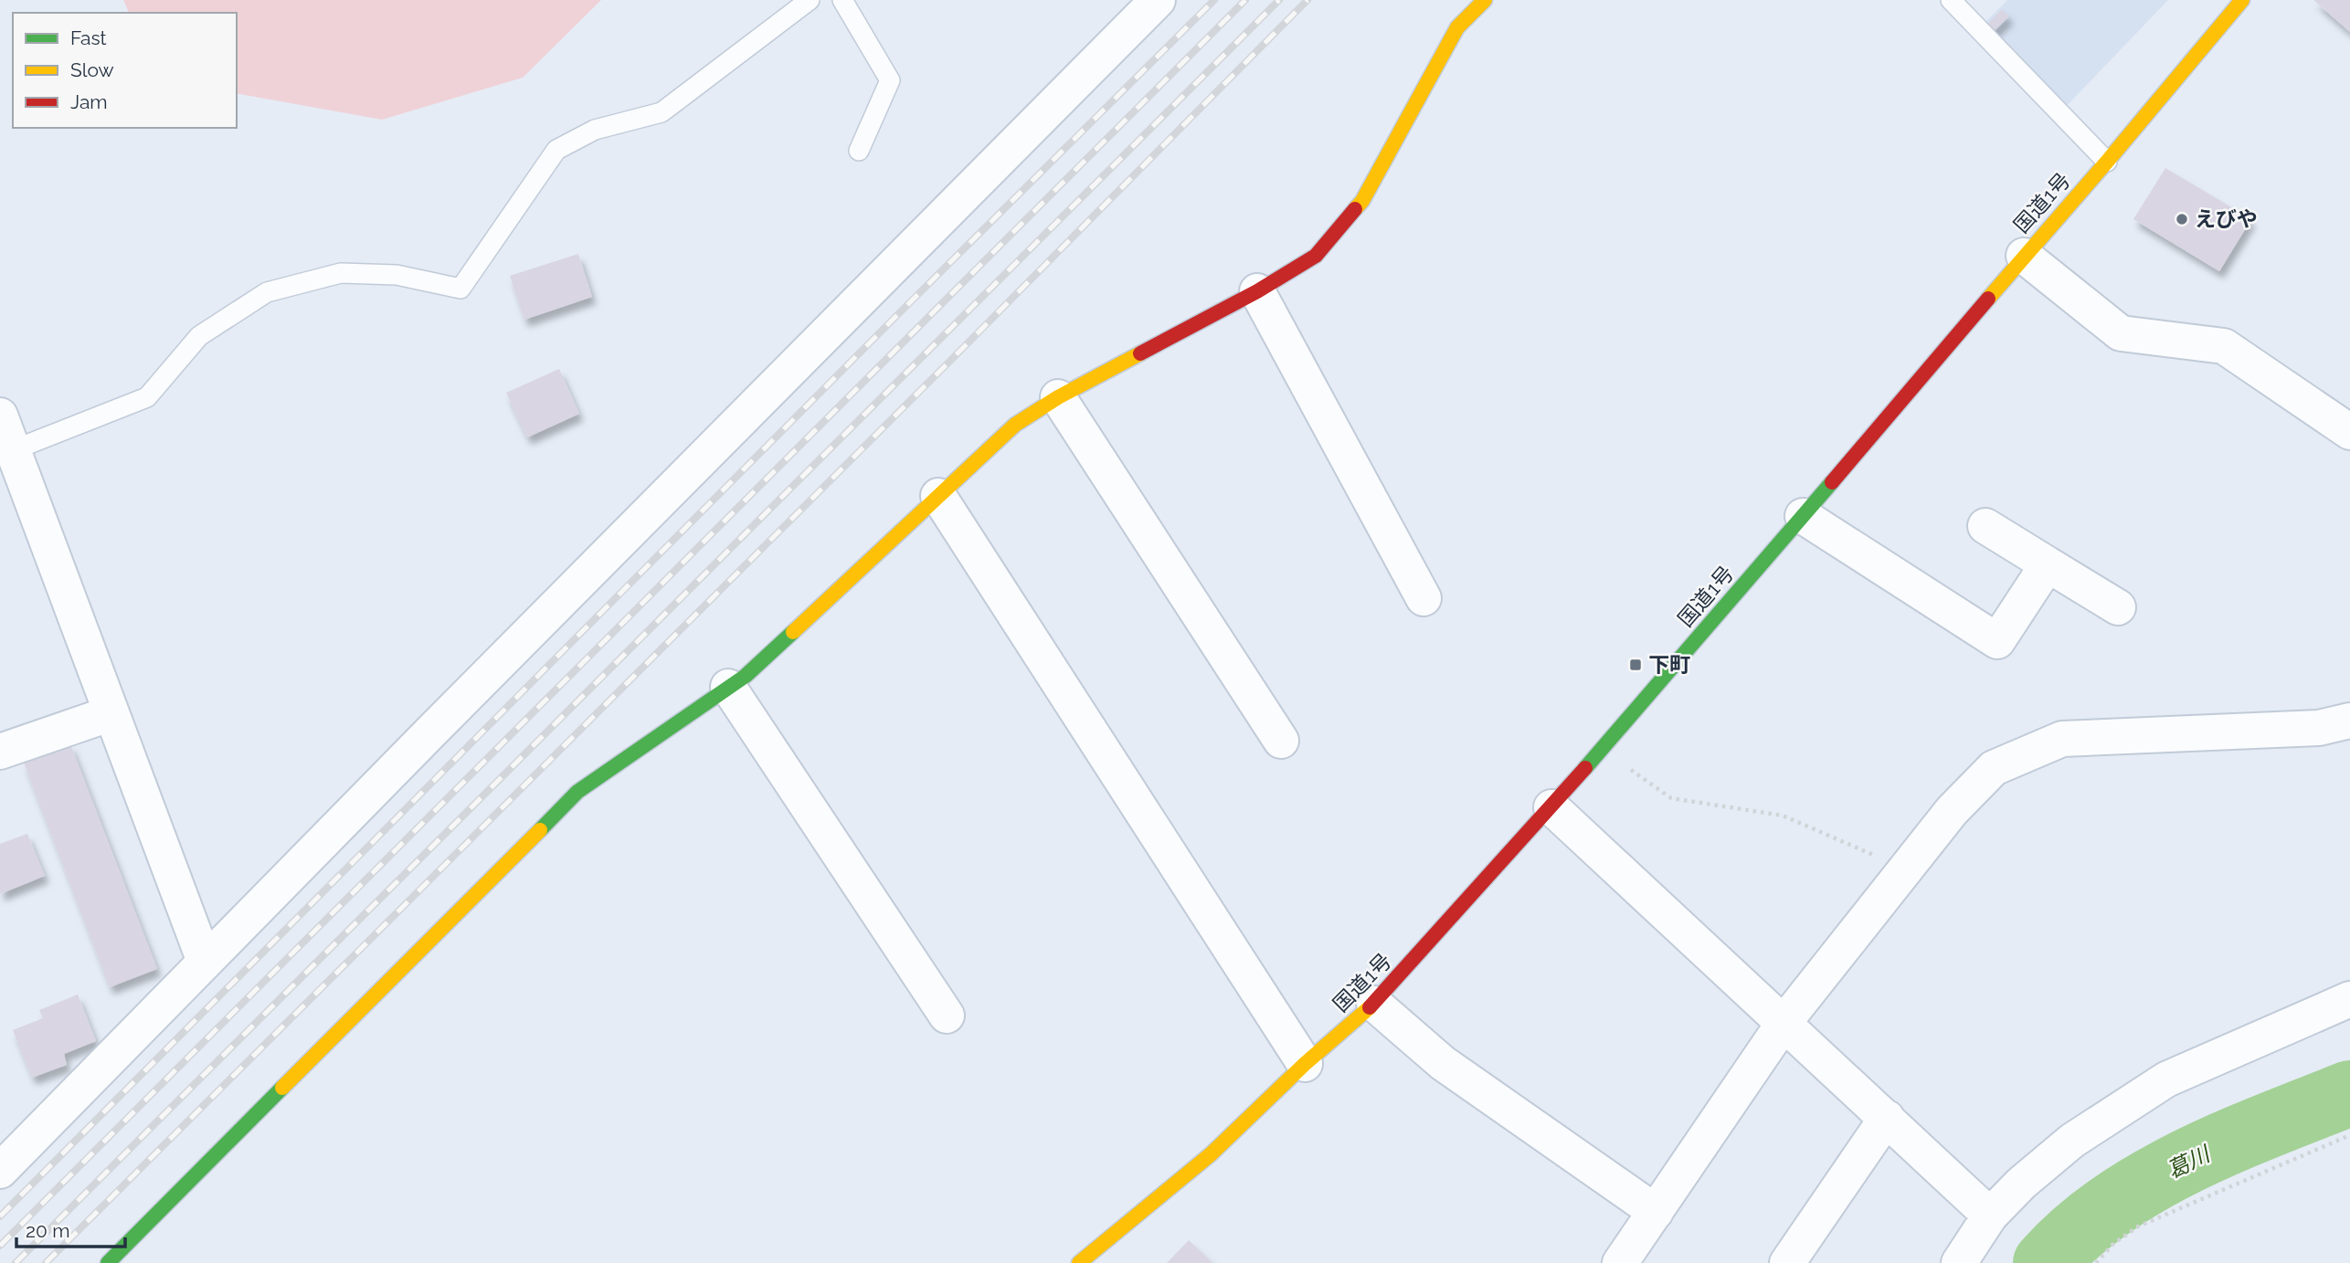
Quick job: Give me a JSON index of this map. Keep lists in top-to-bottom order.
{
  "streets": {
    "main road": ["国道1号"]
  },
  "water": ["葛川"],
  "places": {
    "other": ["えびや"],
    "transit": ["下町"]
  },
  "legend": ["Fast", "Slow", "Jam"],
  "scale_bar": "20 m"
}
